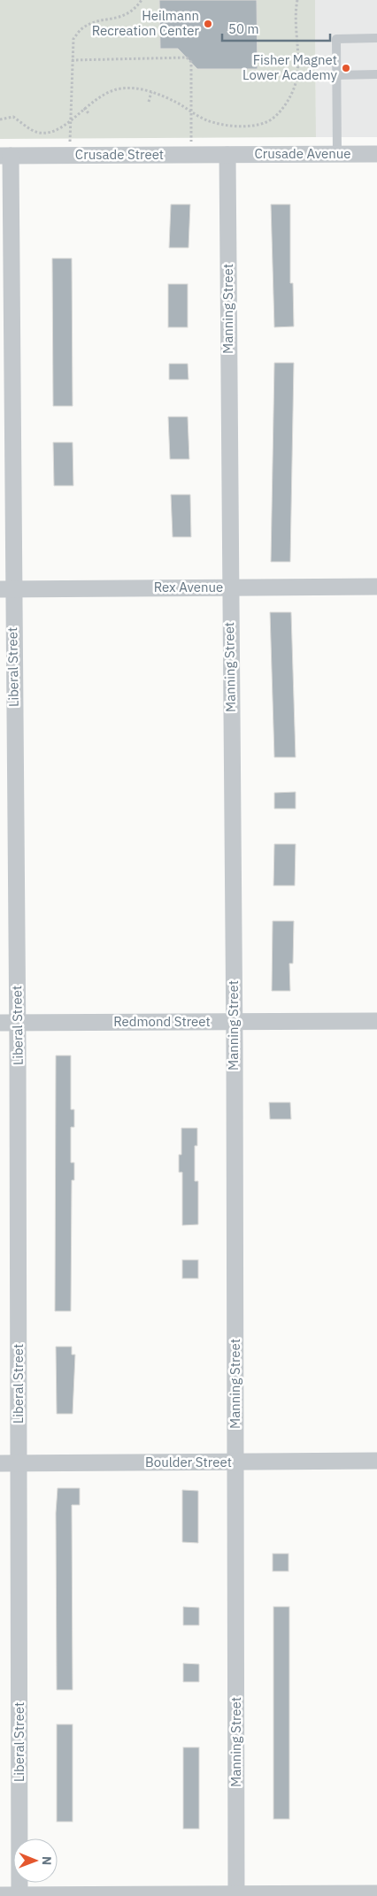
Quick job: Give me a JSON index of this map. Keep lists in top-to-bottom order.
{
  "streets": {
    "street": [
      "Crusade Avenue",
      "Crusade Street",
      "Manning Street",
      "Rex Avenue",
      "Liberal Street",
      "Redmond Street",
      "Boulder Street"
    ]
  },
  "crossings": [
    ["Crusade Avenue", "Crusade Street"],
    ["Crusade Avenue", "Manning Street"],
    ["Crusade Street", "Manning Street"],
    ["Crusade Street", "Liberal Street"],
    ["Manning Street", "Rex Avenue"],
    ["Manning Street", "Redmond Street"],
    ["Manning Street", "Boulder Street"],
    ["Rex Avenue", "Liberal Street"],
    ["Liberal Street", "Redmond Street"],
    ["Liberal Street", "Boulder Street"]
  ],
  "places": ["Heilmann Recreation Center", "Fisher Magnet Lower Academy"],
  "scale_bar": "50 m",
  "north": "right"
}
